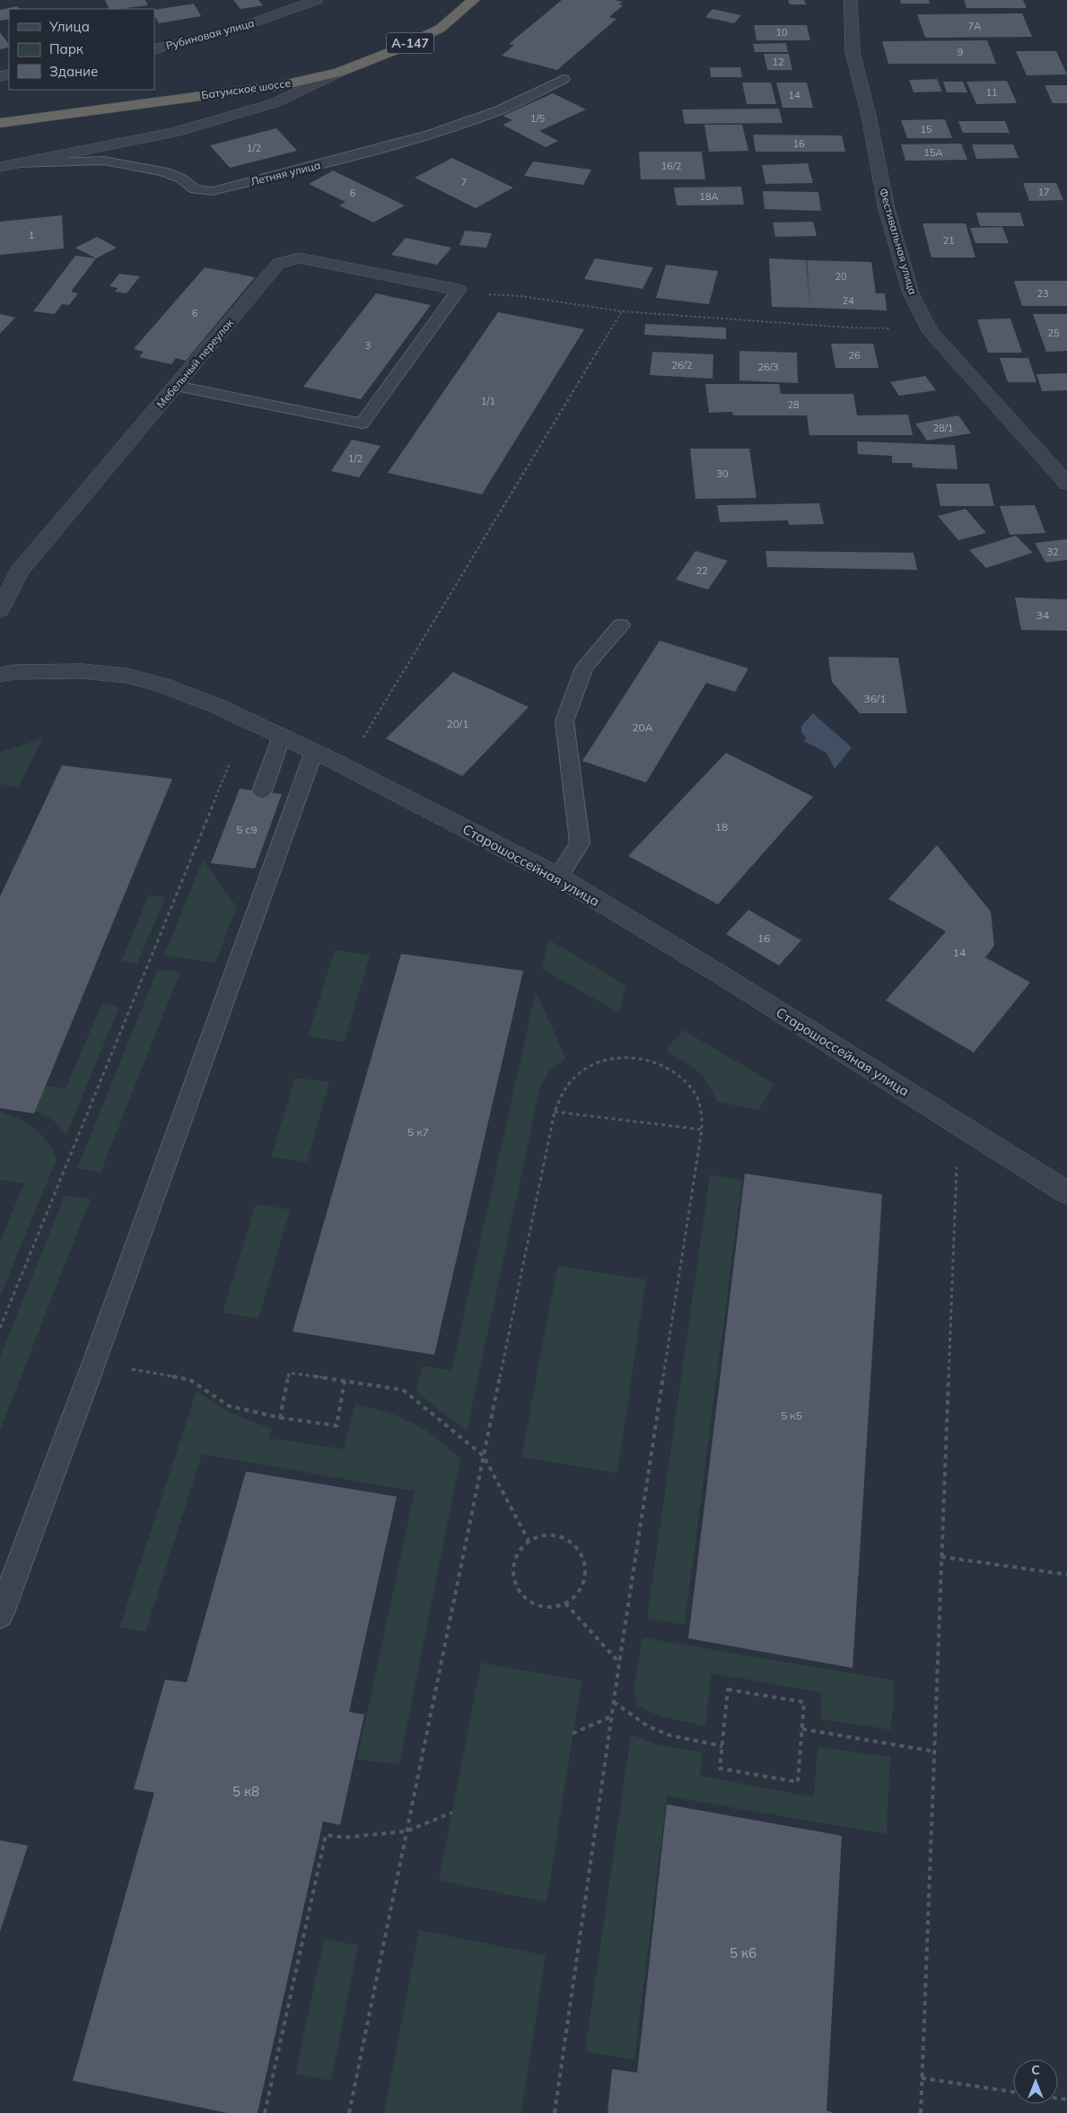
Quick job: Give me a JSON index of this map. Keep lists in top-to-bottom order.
{
  "streets": {
    "highway": ["А-147", "Батумское шоссе"],
    "street": [
      "Рубиновая улица",
      "Фестивальная улица",
      "Мебельный переулок",
      "Старошоссейная улица"
    ],
    "lane": ["Летняя улица"]
  },
  "house_numbers": [
    "7А",
    "10",
    "9",
    "12",
    "11",
    "14",
    "1/5",
    "15",
    "16",
    "1/2",
    "15А",
    "16/2",
    "7",
    "17",
    "6",
    "18А",
    "1",
    "21",
    "20",
    "23",
    "24",
    "6",
    "25",
    "3",
    "26",
    "26/2",
    "26/3",
    "1/1",
    "28",
    "28/1",
    "1/2",
    "30",
    "32",
    "22",
    "34",
    "36/1",
    "20/1",
    "20А",
    "18",
    "5 с9",
    "16",
    "14",
    "5 к7",
    "5 к5",
    "5 к8",
    "5 к6"
  ],
  "legend": ["Улица", "Парк", "Здание"],
  "north": "top"
}
